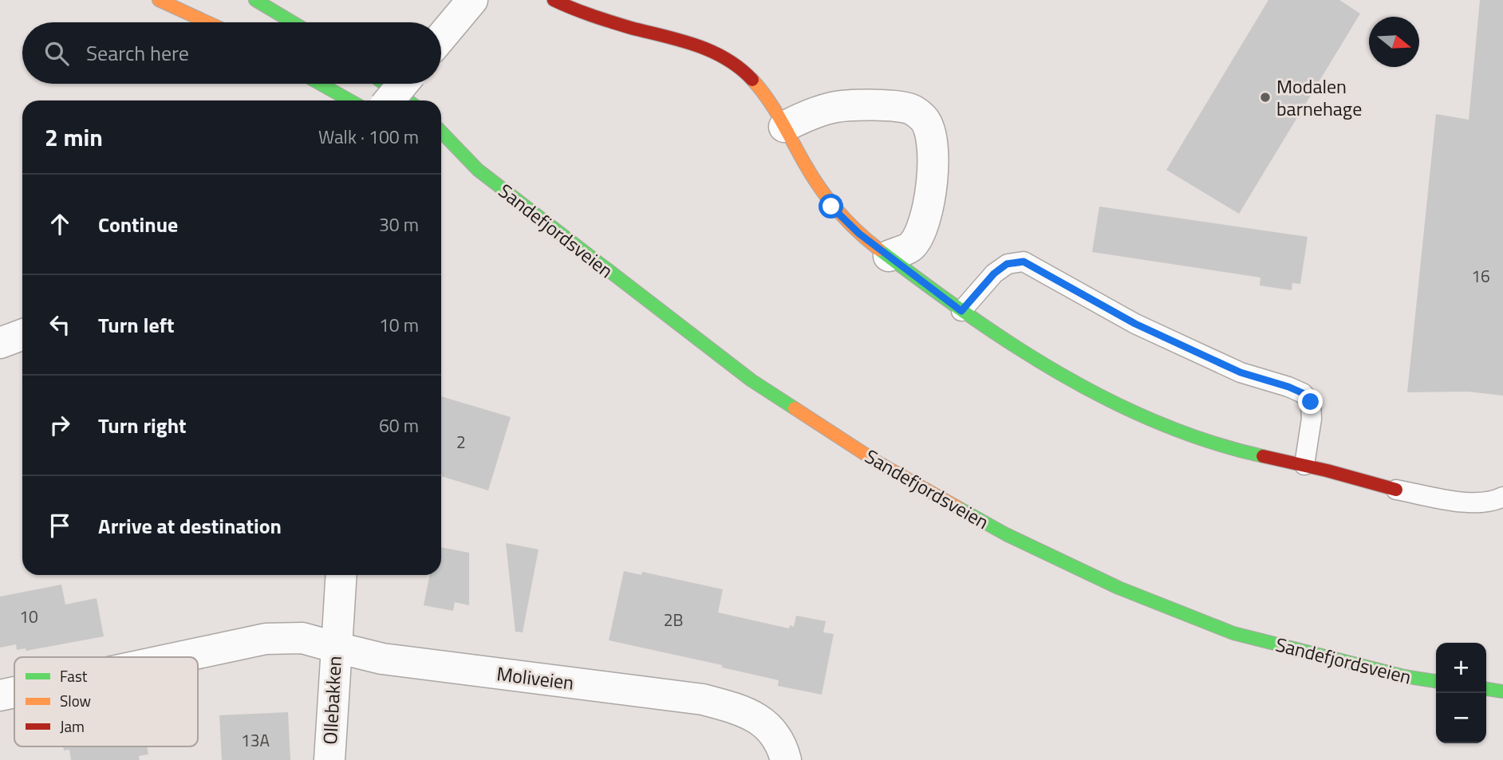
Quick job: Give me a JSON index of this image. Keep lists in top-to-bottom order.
{
  "streets": {
    "main road": ["Sandefjordsveien"],
    "street": ["Moliveien", "Ollebakken"]
  },
  "crossings": [
    ["Moliveien", "Ollebakken"]
  ],
  "places": ["Modalen barnehage"],
  "house_numbers": [
    "16",
    "2",
    "10",
    "2B",
    "13A"
  ],
  "legend": ["Fast", "Slow", "Jam"],
  "north": "right",
  "page": {
    "search": "Search here",
    "heading": ["2 min", "Walk · 100 m"],
    "list": [
      ["Continue", "30 m"],
      ["Turn left", "10 m"],
      ["Turn right", "60 m"],
      "Arrive at destination"
    ],
    "map_buttons": ["+", "−"]
  }
}
